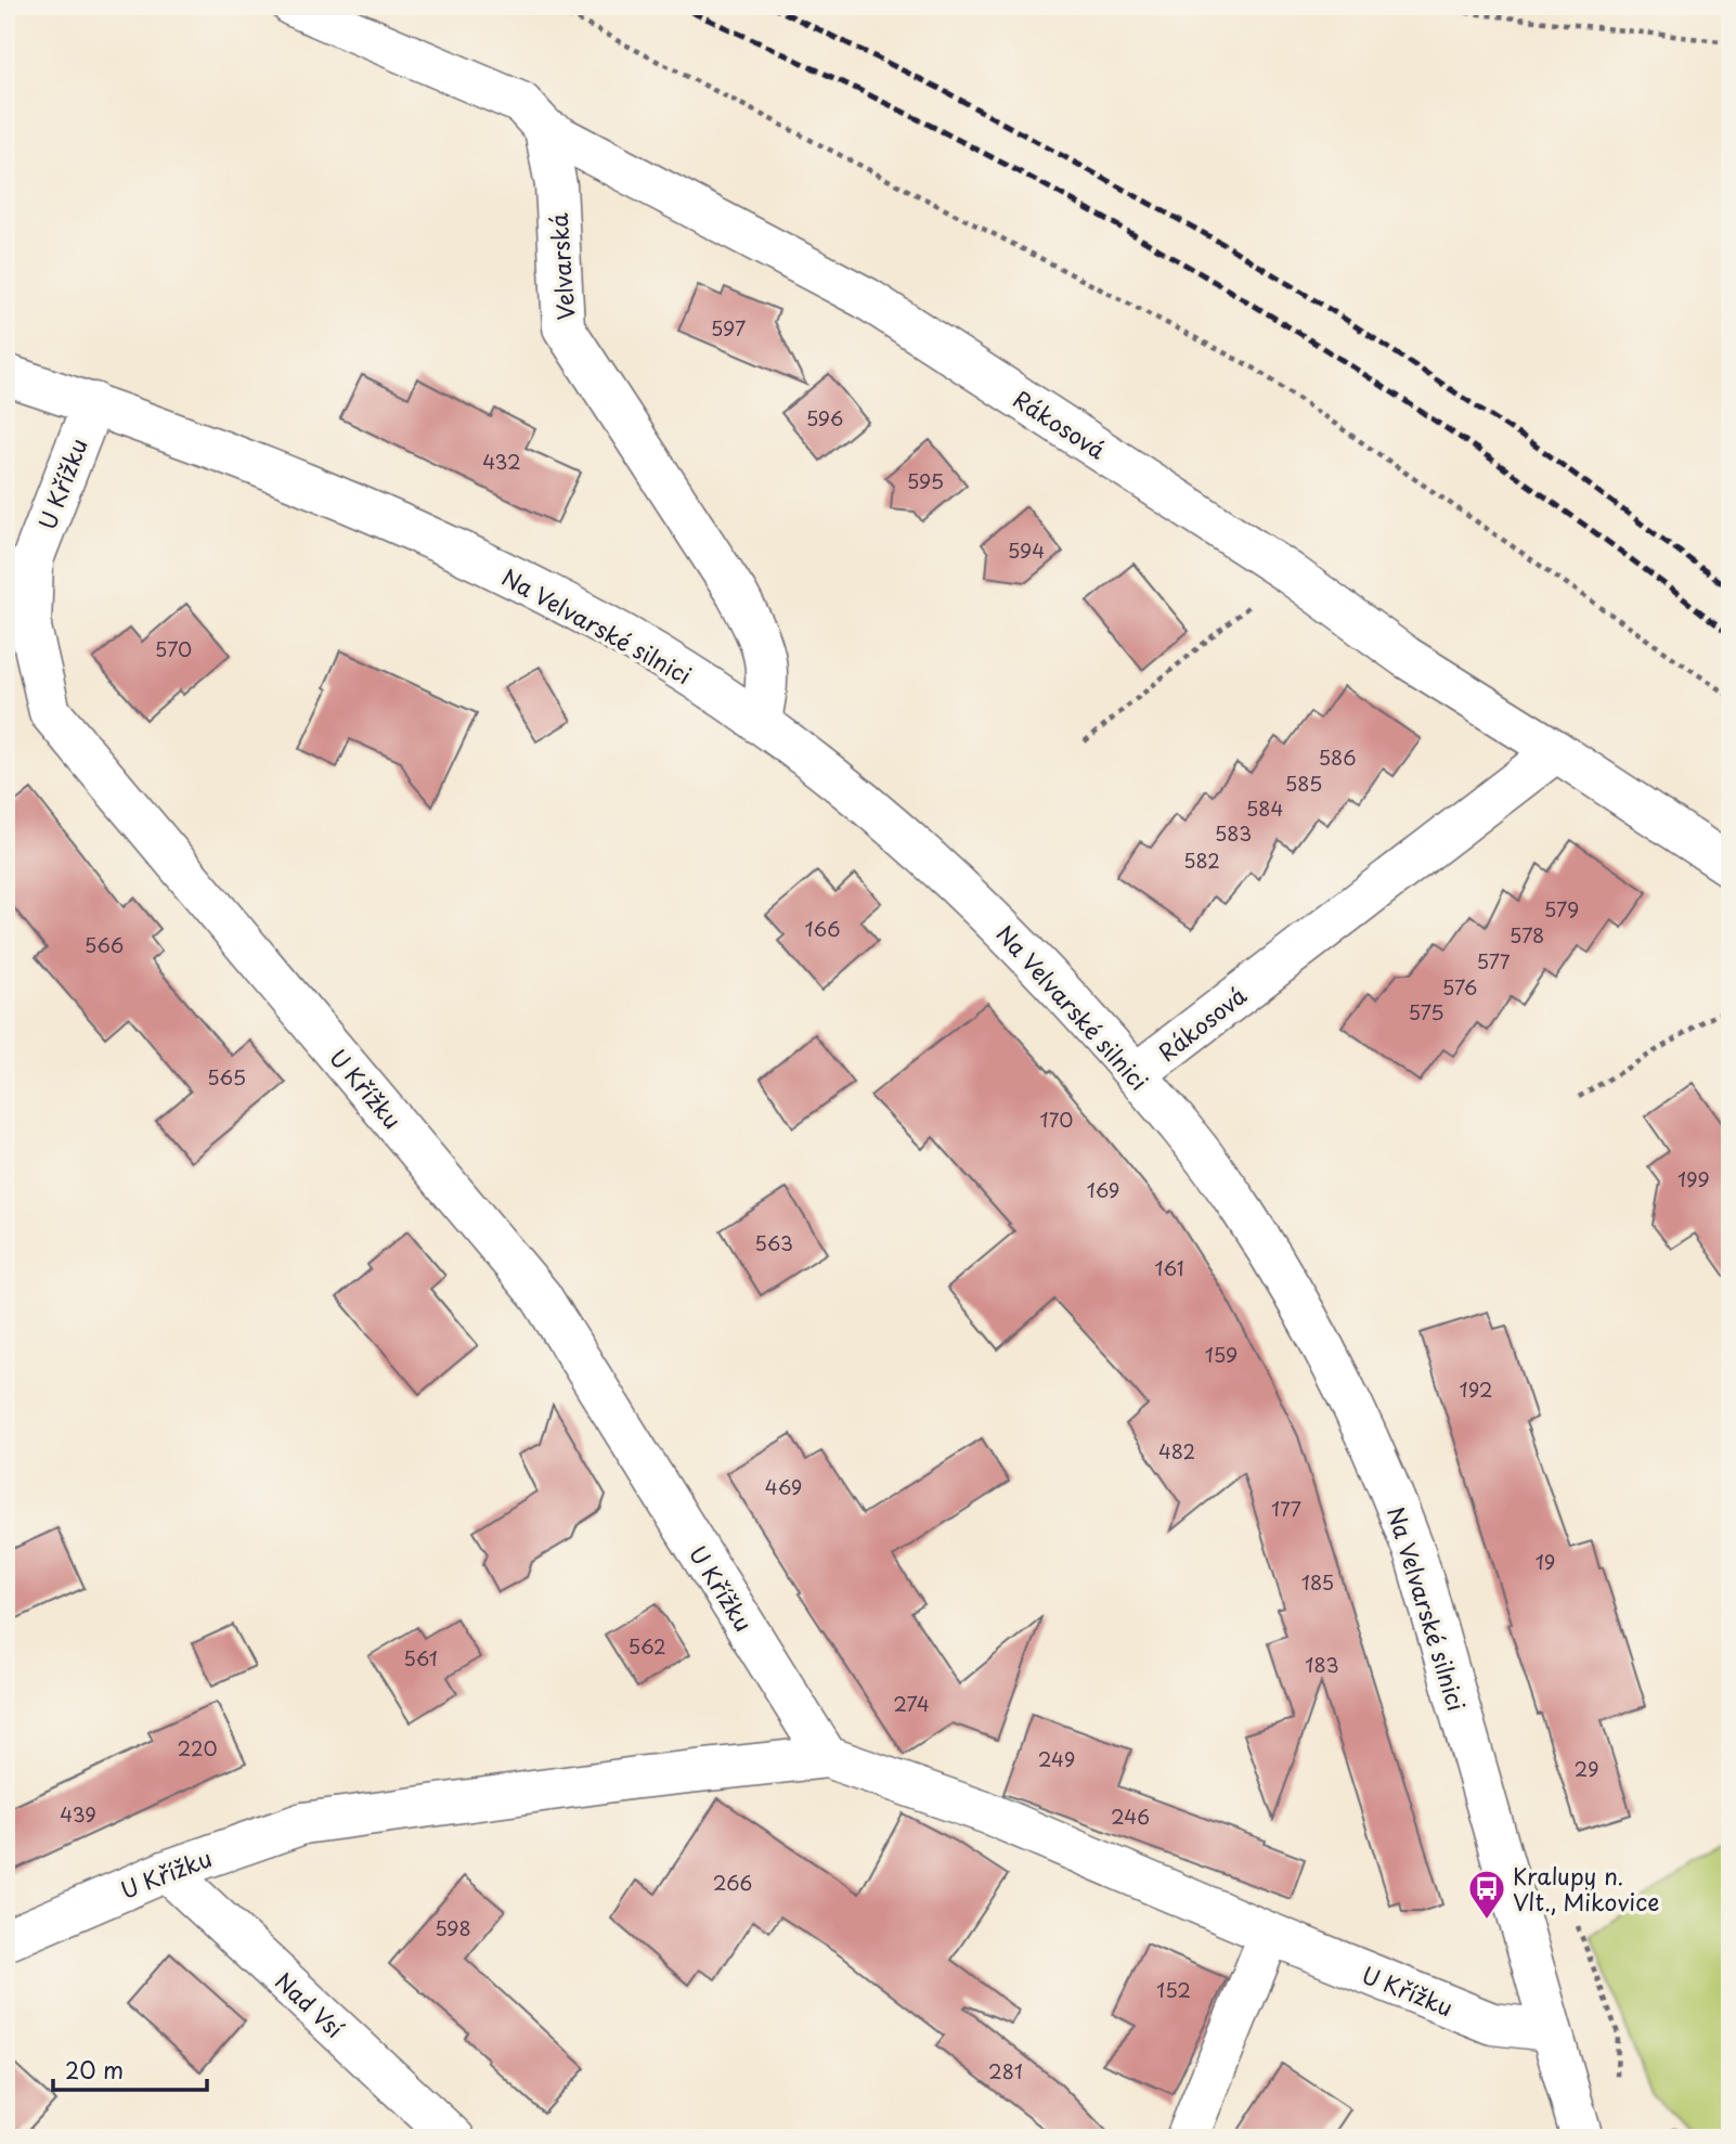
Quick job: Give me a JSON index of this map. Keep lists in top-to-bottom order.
{
  "streets": {
    "street": [
      "Velvarská",
      "Rákosová",
      "U Křížku",
      "Na Velvarské silnici",
      "Nad Vsí"
    ]
  },
  "crossings": [
    ["Velvarská", "Rákosová"],
    ["Velvarská", "Na Velvarské silnici"],
    ["Rákosová", "Na Velvarské silnici"],
    ["U Křížku", "Na Velvarské silnici"],
    ["U Křížku", "Nad Vsí"]
  ],
  "places": {
    "bus stop": ["Kralupy n. Vlt., Mikovice"]
  },
  "house_numbers": [
    "597",
    "596",
    "432",
    "595",
    "594",
    "570",
    "586",
    "585",
    "584",
    "583",
    "582",
    "579",
    "166",
    "578",
    "566",
    "577",
    "576",
    "575",
    "565",
    "170",
    "199",
    "169",
    "563",
    "161",
    "159",
    "192",
    "482",
    "469",
    "177",
    "19",
    "185",
    "562",
    "561",
    "183",
    "274",
    "220",
    "249",
    "29",
    "439",
    "246",
    "266",
    "598",
    "152",
    "281"
  ],
  "scale_bar": "20 m"
}
